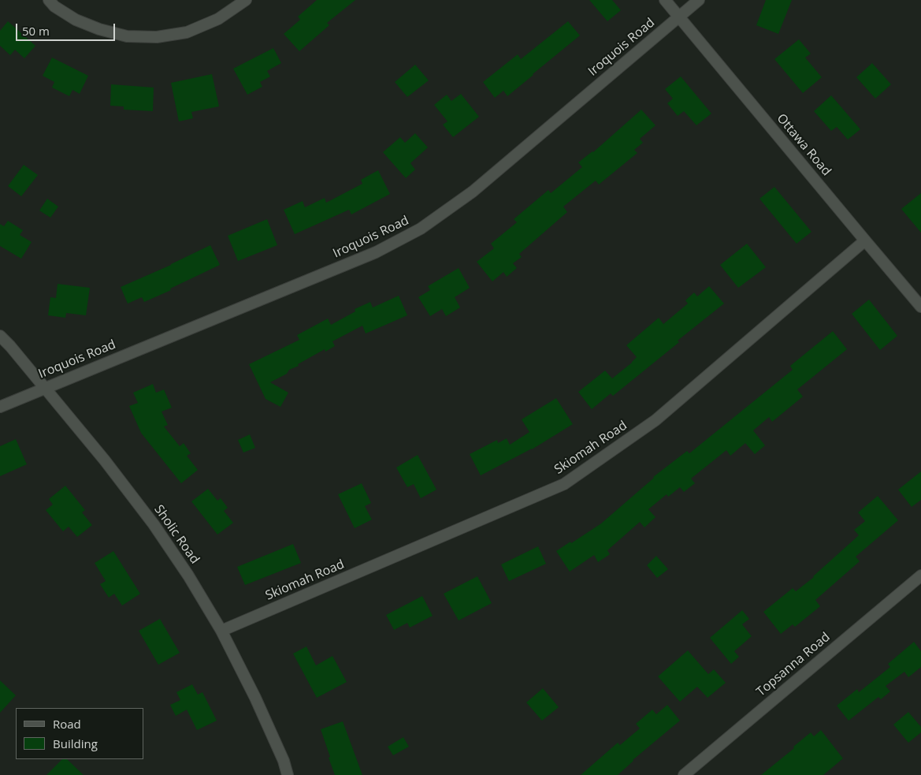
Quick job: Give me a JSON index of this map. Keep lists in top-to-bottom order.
{
  "streets": {
    "street": [
      "Iroquois Road",
      "Ottawa Road",
      "Skiomah Road",
      "Sholic Road",
      "Topsanna Road"
    ]
  },
  "crossings": [
    ["Iroquois Road", "Ottawa Road"],
    ["Iroquois Road", "Sholic Road"],
    ["Ottawa Road", "Skiomah Road"],
    ["Skiomah Road", "Sholic Road"]
  ],
  "legend": ["Road", "Building"],
  "scale_bar": "50 m"
}
